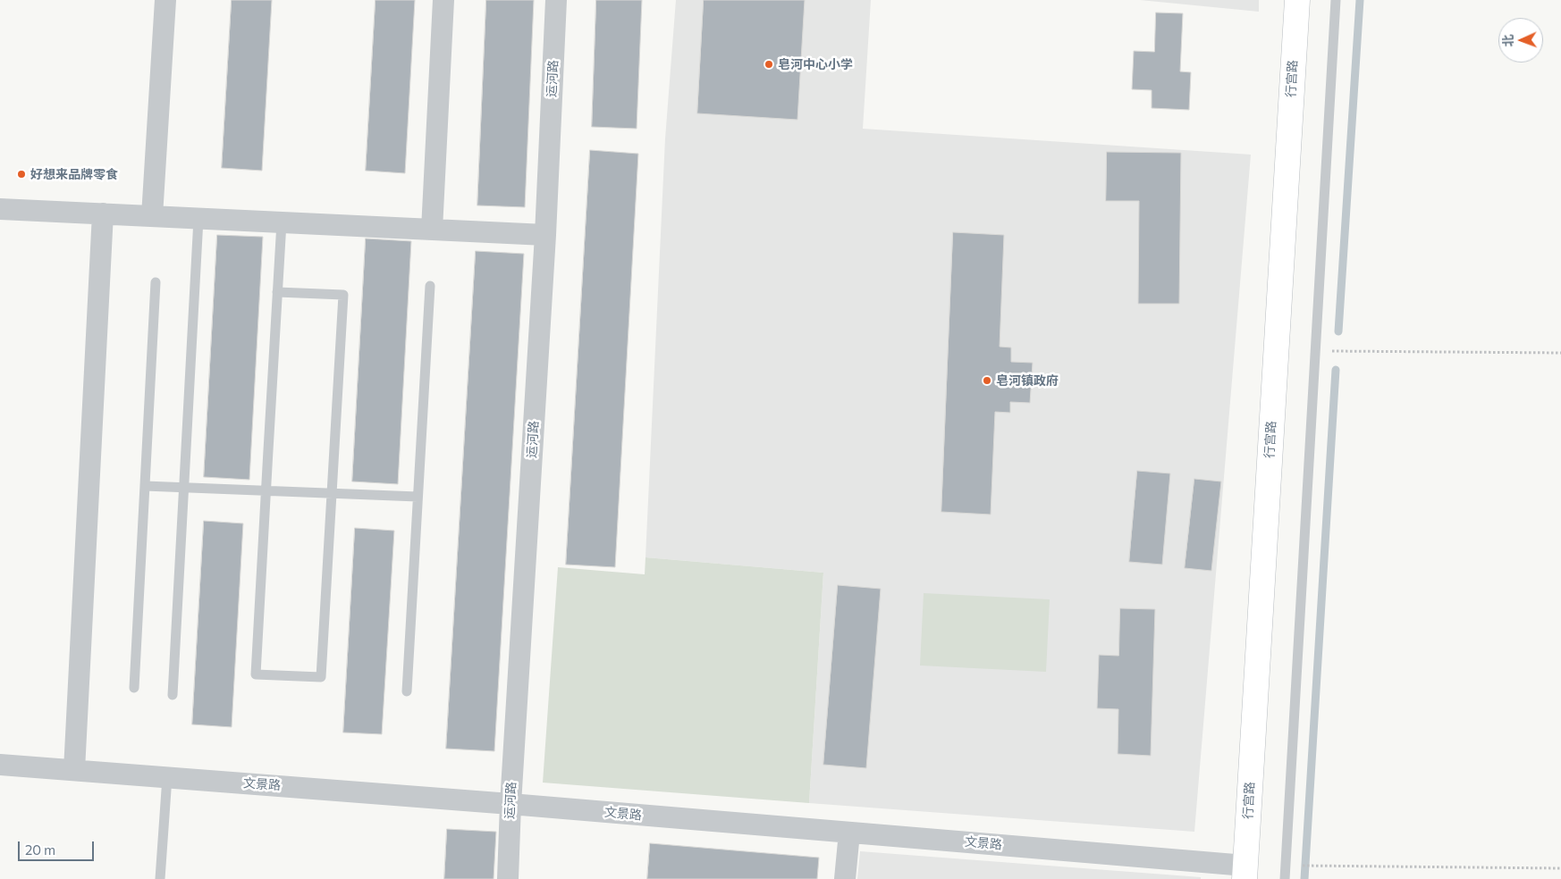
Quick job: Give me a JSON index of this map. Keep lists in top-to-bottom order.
{
  "streets": {
    "main road": ["行宫路"],
    "street": ["运河路", "文景路"]
  },
  "crossings": [
    ["运河路", "文景路"],
    ["行宫路", "文景路"]
  ],
  "places": ["皂河中心小学", "好想来品牌零食", "皂河镇政府"],
  "scale_bar": "20 m",
  "north": "left"
}
